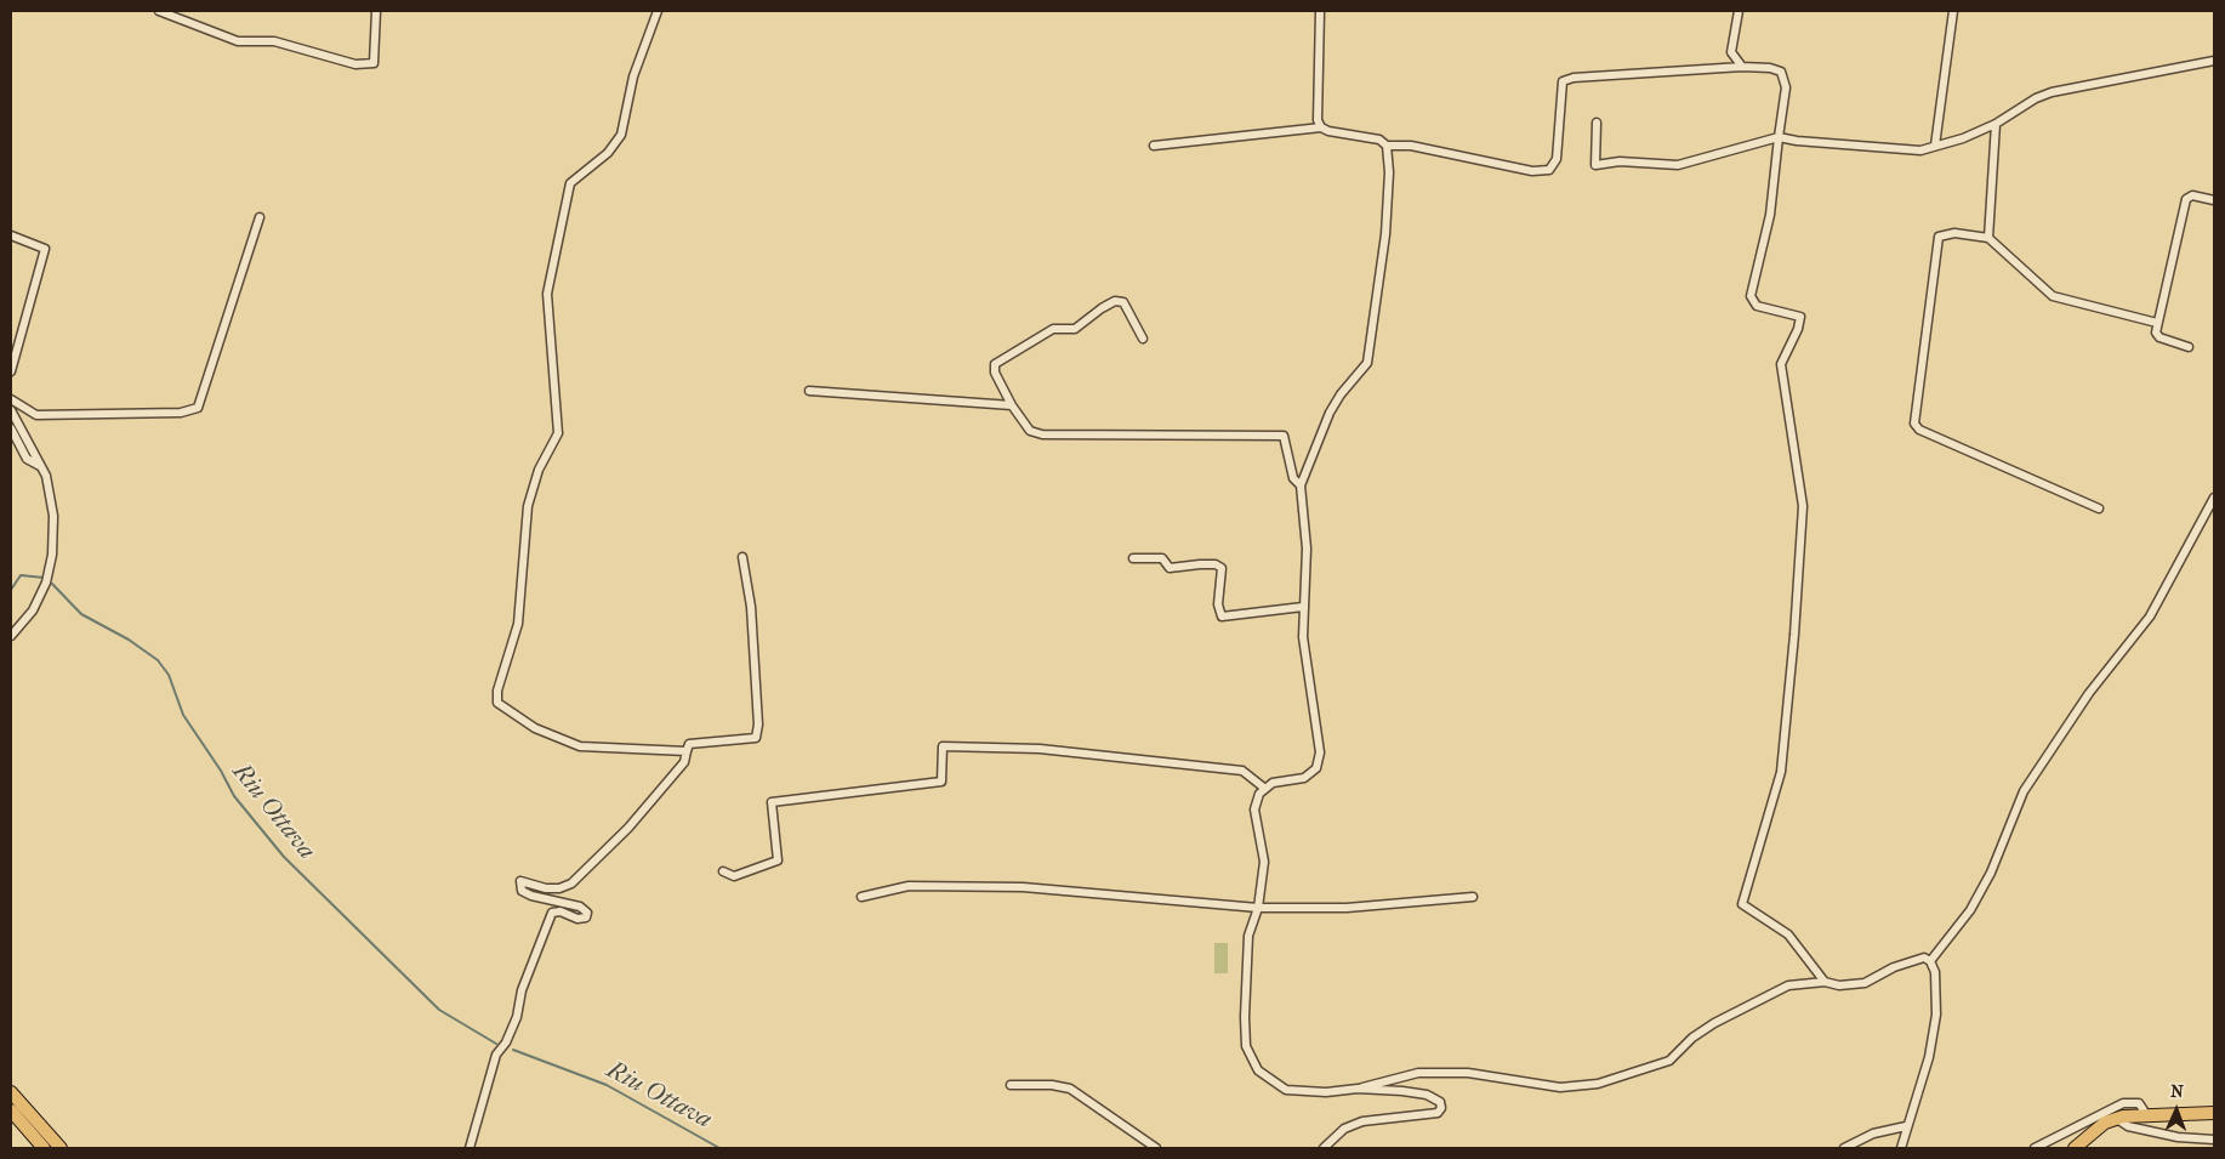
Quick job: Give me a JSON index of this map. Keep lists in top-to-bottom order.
{
  "water": ["Riu Ottava"],
  "north": "top"
}
